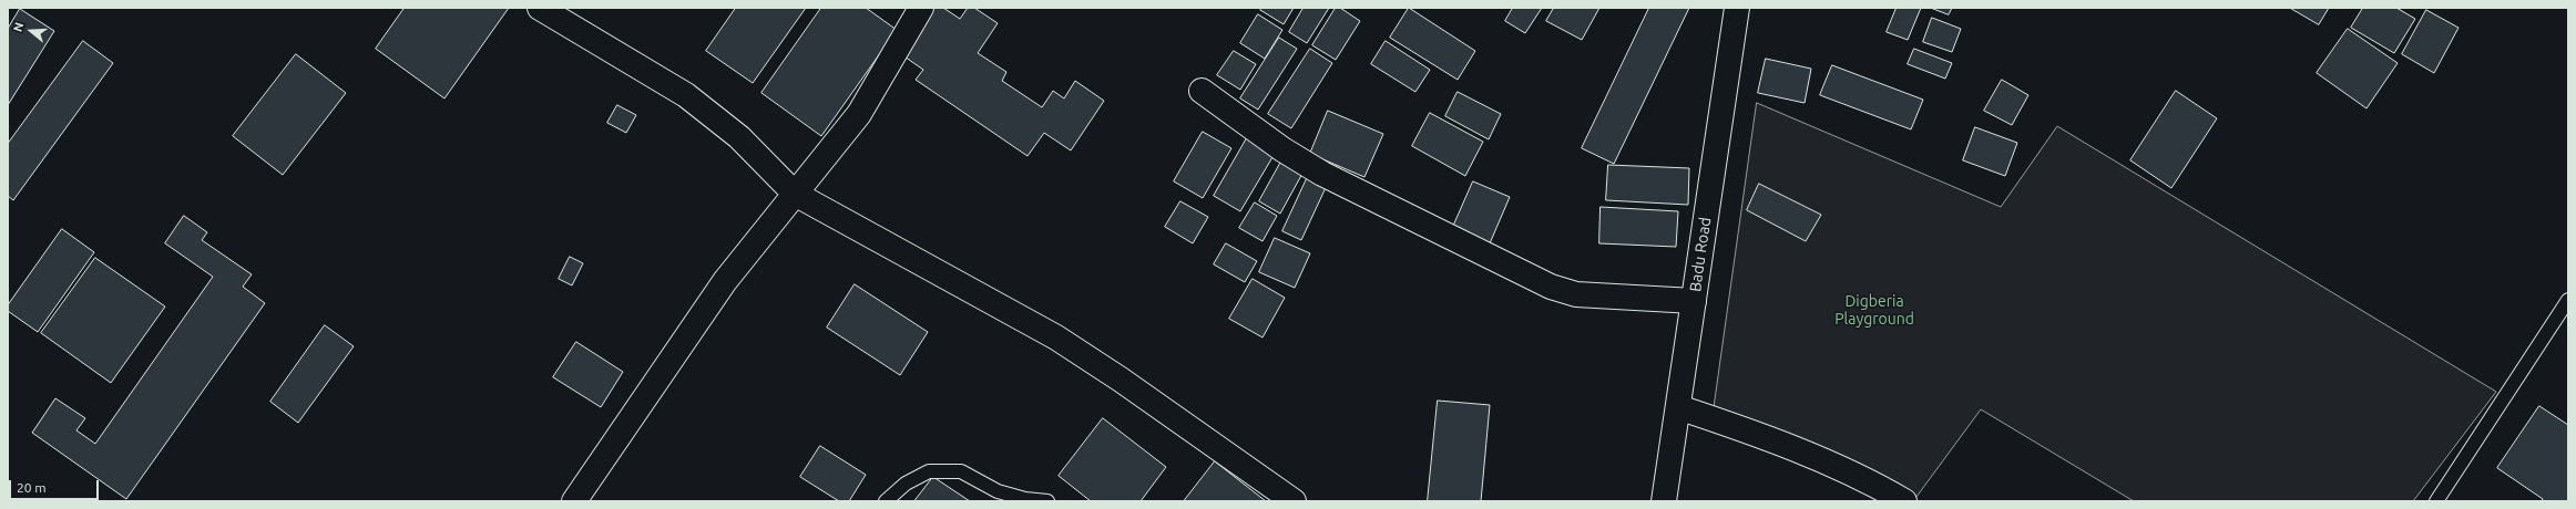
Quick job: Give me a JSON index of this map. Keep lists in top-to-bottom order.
{
  "streets": {
    "street": ["Badu Road"]
  },
  "parks": ["Digberia Playground"],
  "scale_bar": "20 m",
  "north": "left"
}
